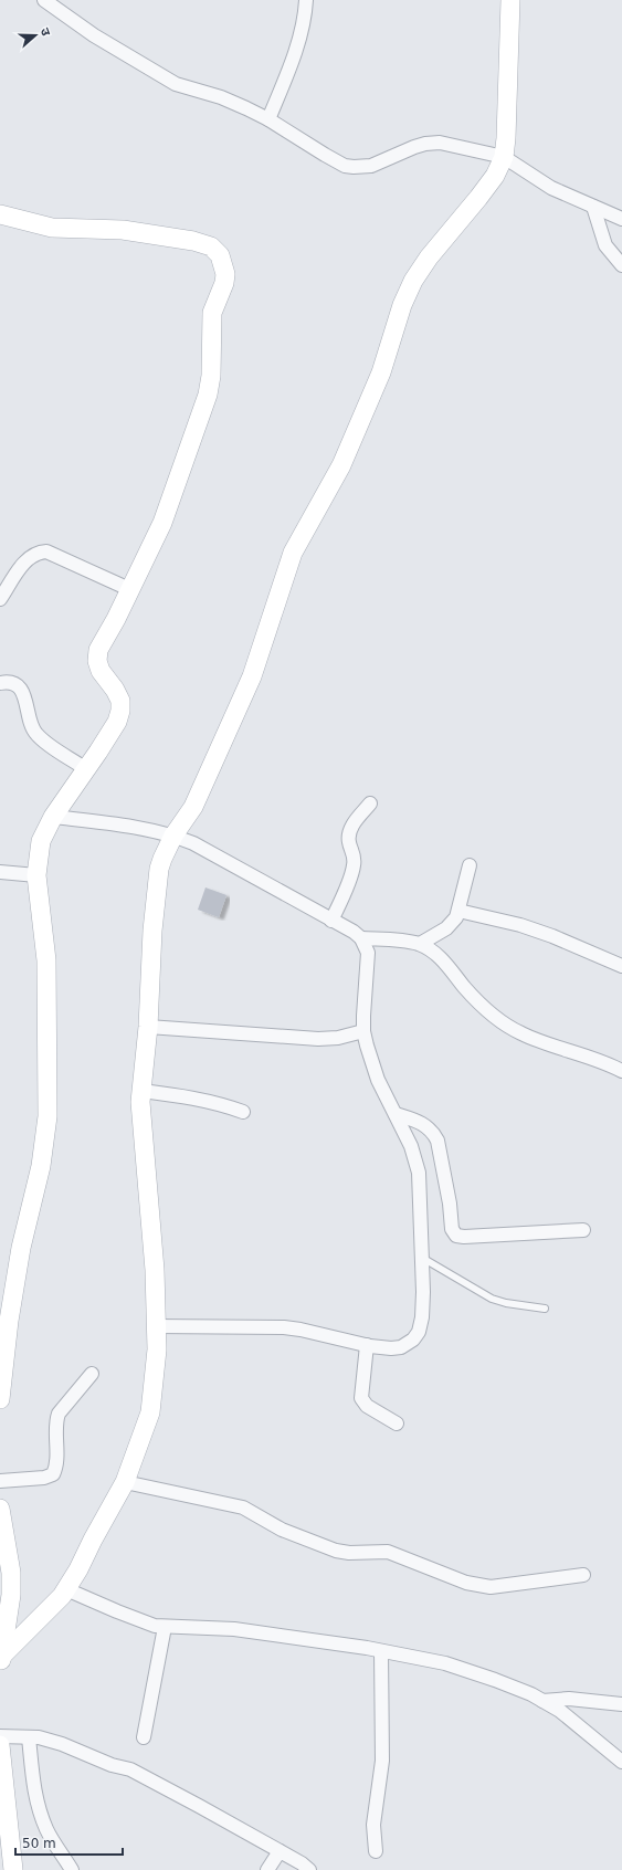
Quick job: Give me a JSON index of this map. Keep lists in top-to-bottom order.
{
  "scale_bar": "50 m",
  "north": "right"
}
